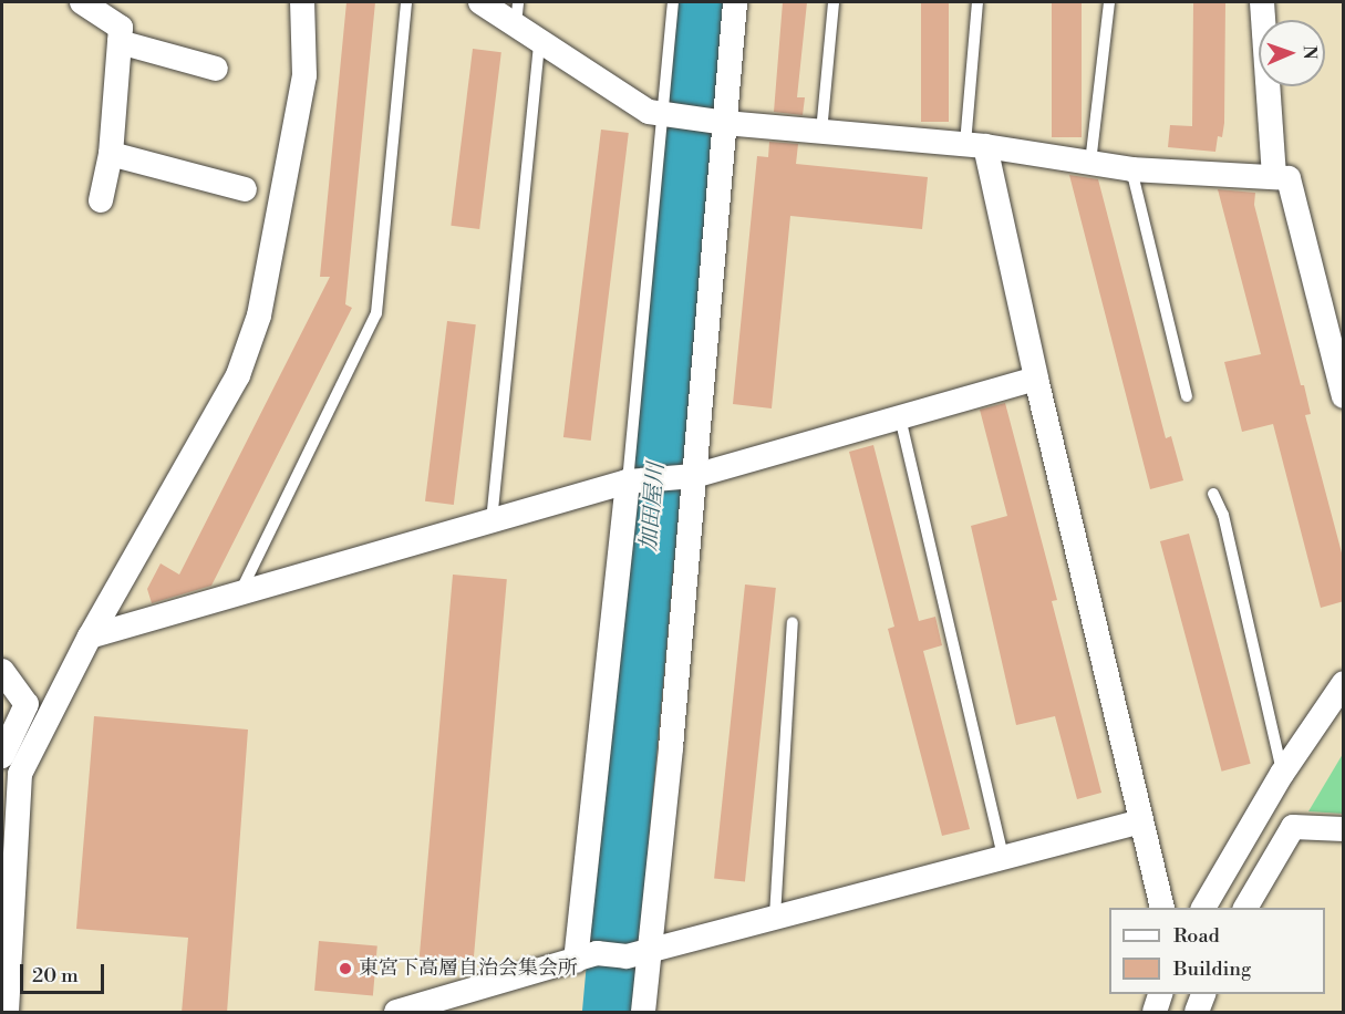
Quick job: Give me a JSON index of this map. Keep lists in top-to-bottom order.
{
  "water": ["加田屋川"],
  "places": ["東宮下高層自治会集会所"],
  "legend": ["Road", "Building"],
  "scale_bar": "20 m",
  "north": "right"
}
